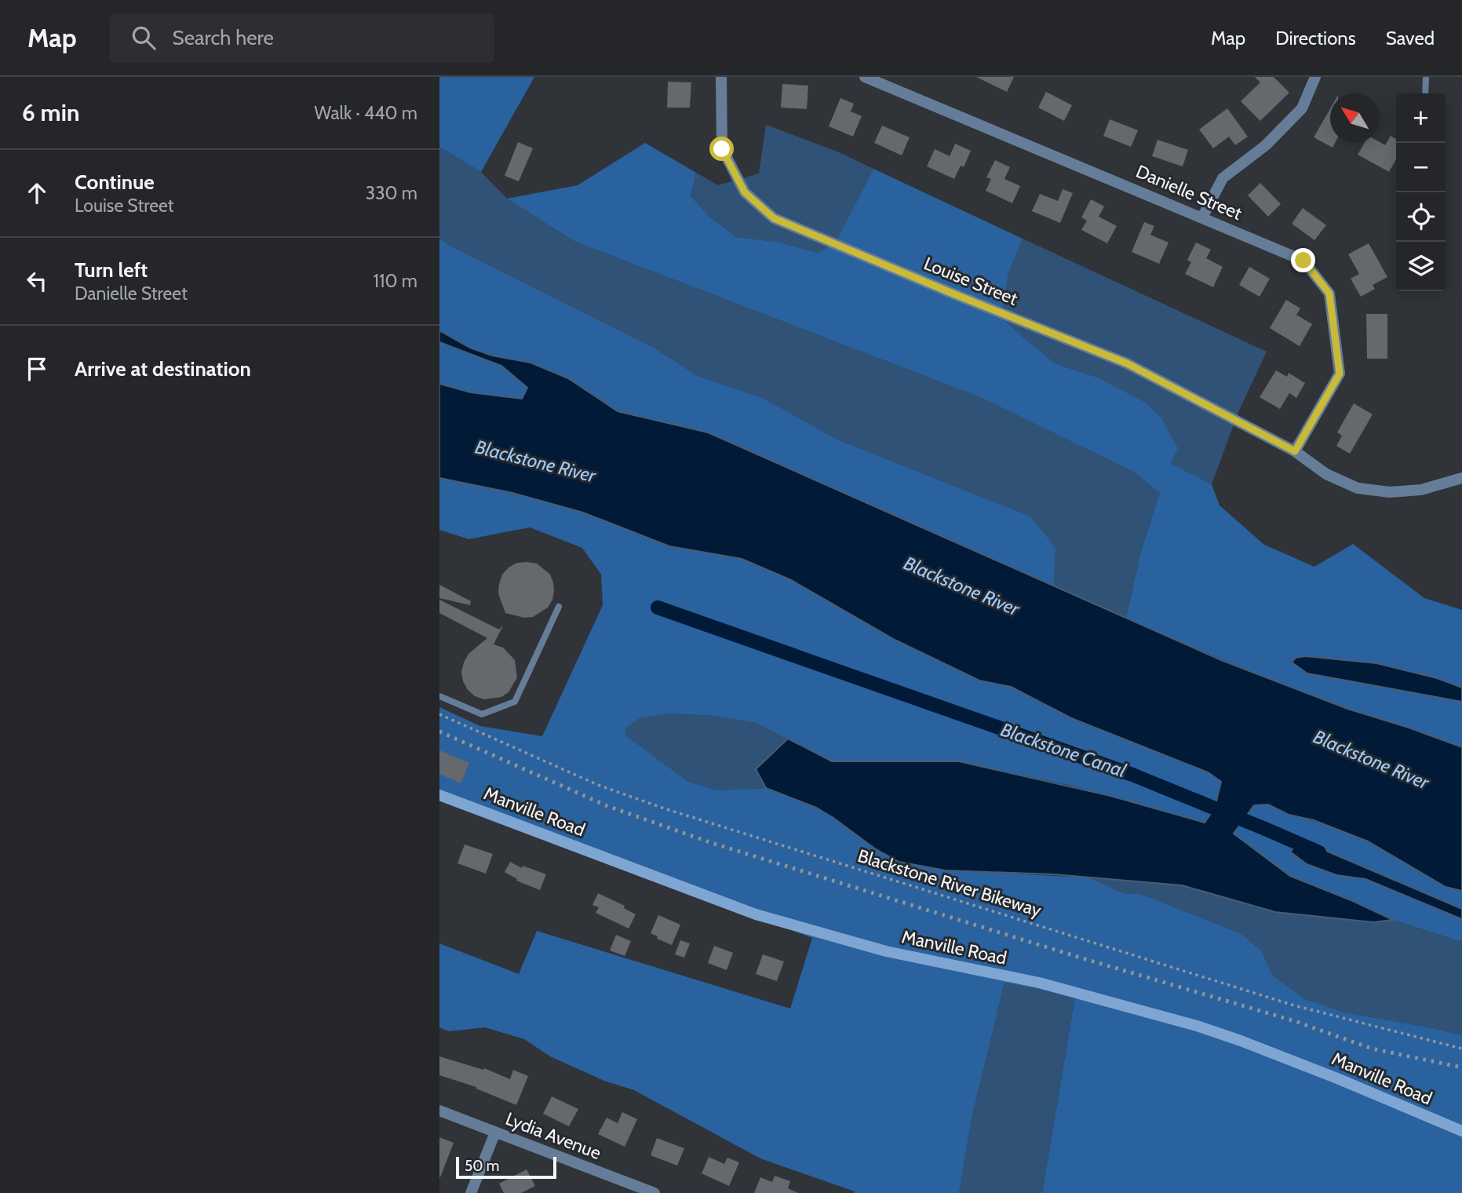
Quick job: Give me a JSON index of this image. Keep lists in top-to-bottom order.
{
  "streets": {
    "main road": ["Manville Road"],
    "street": ["Danielle Street", "Louise Street", "Lydia Avenue"],
    "path": ["Blackstone River Bikeway"]
  },
  "crossings": [
    ["Danielle Street", "Louise Street"]
  ],
  "water": ["Blackstone River", "Blackstone Canal"],
  "scale_bar": "50 m",
  "north": "top left",
  "page": {
    "header": "Map",
    "search": "Search here",
    "nav": ["Map", "Directions", "Saved"],
    "heading": ["6 min", "Walk · 440 m"],
    "map_buttons": ["+", "−"],
    "list": [
      ["Continue", "Louise Street", "330 m"],
      ["Turn left", "Danielle Street", "110 m"],
      "Arrive at destination"
    ],
    "scale": "50 m"
  }
}
